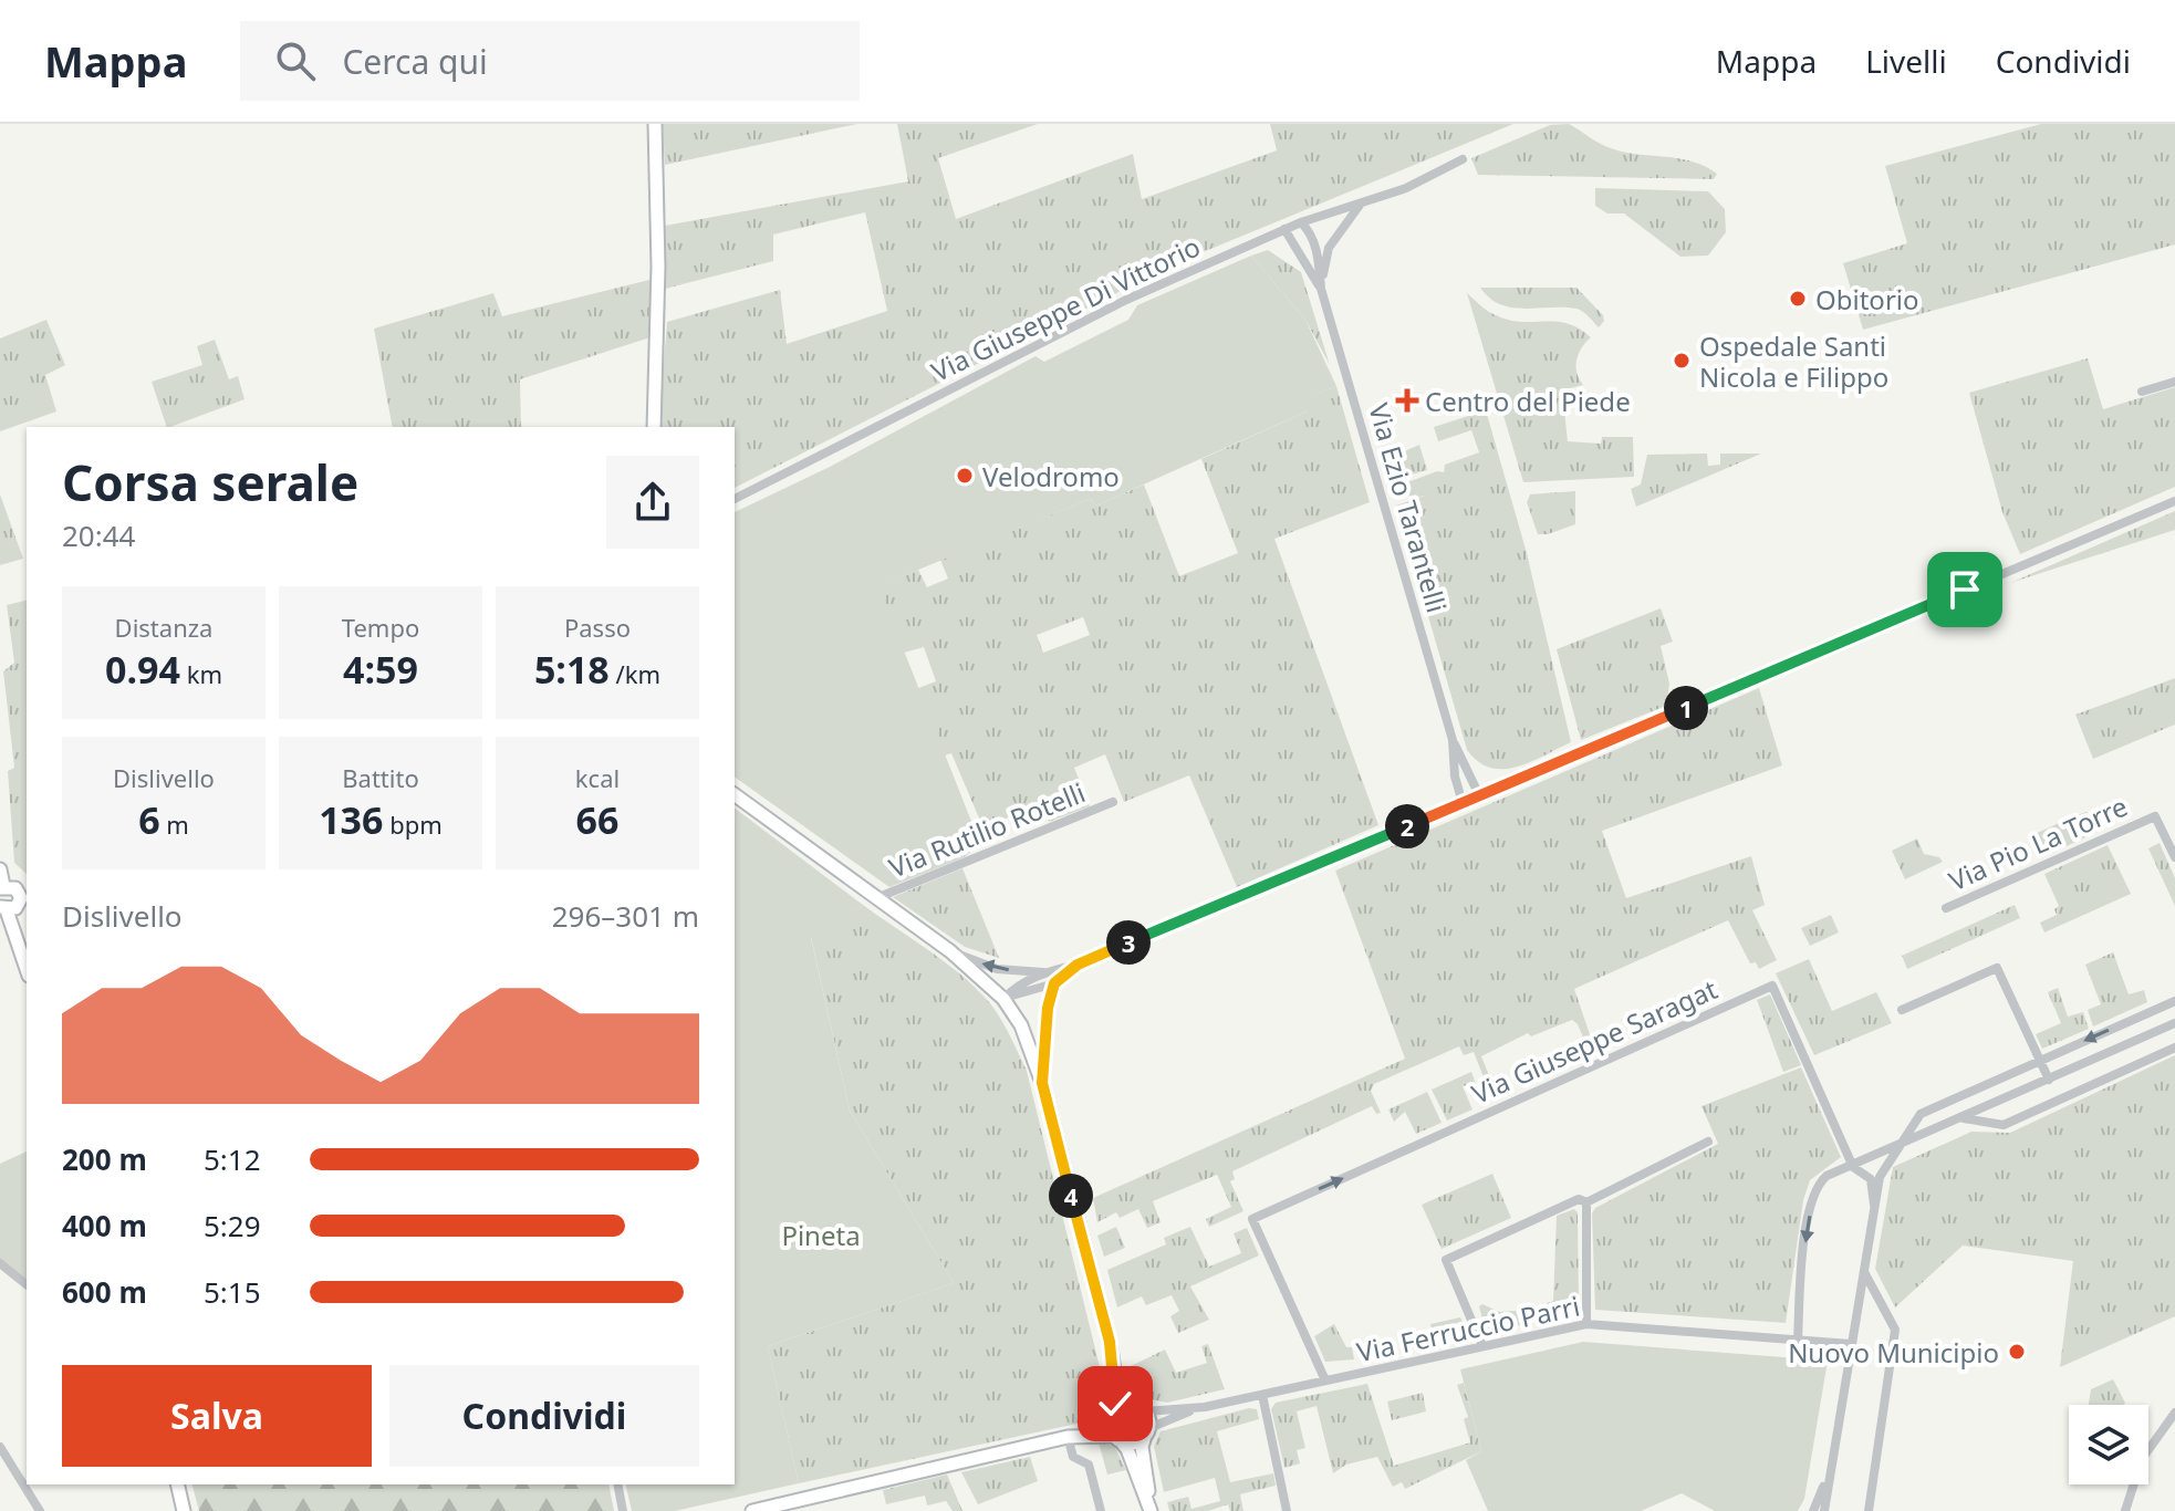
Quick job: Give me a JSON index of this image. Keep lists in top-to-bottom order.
{
  "streets": {
    "street": [
      "Via Giuseppe Di Vittorio",
      "Via Ezio Tarantelli",
      "Via Rutilio Rotelli",
      "Via Pio La Torre",
      "Via Giuseppe Saragat",
      "Via Ferruccio Parri"
    ]
  },
  "crossings": [
    ["Via Giuseppe Saragat", "Via Ferruccio Parri"]
  ],
  "parks": ["Pineta"],
  "places": {
    "other": [
      "Obitorio",
      "Ospedale Santi Nicola e Filippo",
      "Velodromo",
      "Nuovo Municipio"
    ],
    "health": ["Centro del Piede"]
  },
  "page": {
    "header": "Mappa",
    "search": "Cerca qui",
    "nav": ["Mappa", "Livelli", "Condividi"],
    "heading": ["Corsa serale", "20:44"],
    "stats": [
      ["Distanza", "0.94 km"],
      ["Tempo", "4:59"],
      ["Passo", "5:18 /km"],
      ["Dislivello", "6 m"],
      ["Battito", "136 bpm"],
      ["kcal", "66"]
    ],
    "pins": [
      "1",
      "2",
      "3",
      "4"
    ],
    "chart": ["Dislivello", "296–301 m"],
    "list": [
      {
        "name": "200 m",
        "note": "5:12"
      },
      {
        "name": "400 m",
        "note": "5:29"
      },
      {
        "name": "600 m",
        "note": "5:15"
      }
    ],
    "buttons": ["Salva", "Condividi"]
  }
}
